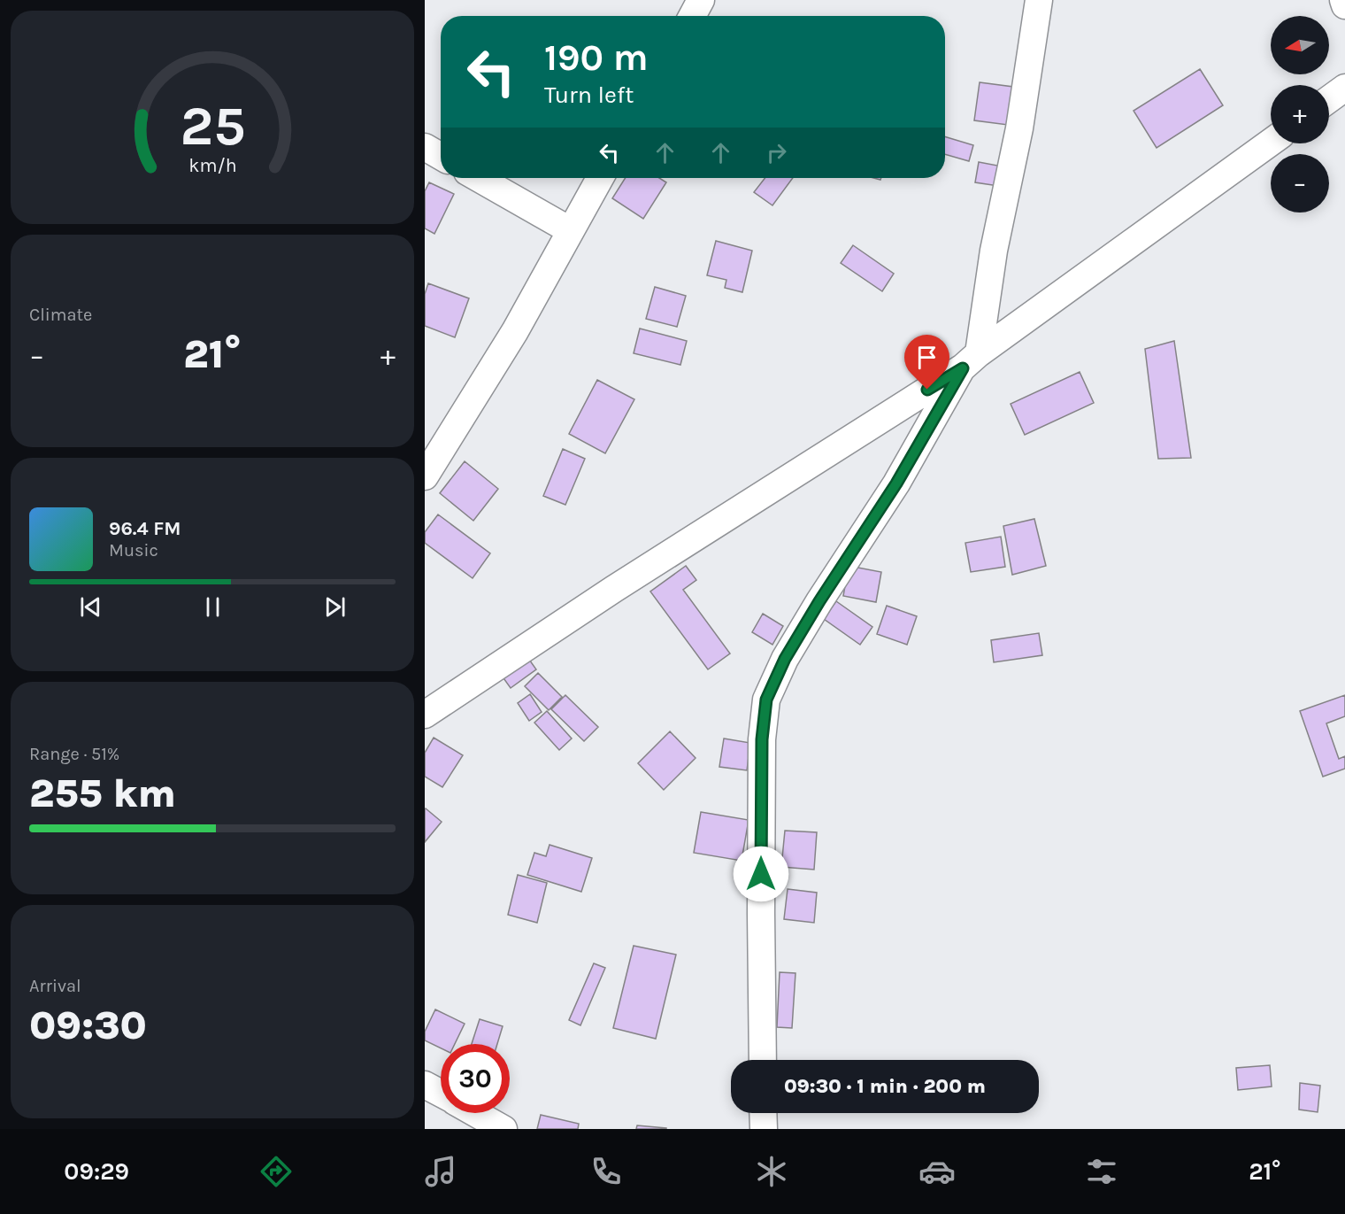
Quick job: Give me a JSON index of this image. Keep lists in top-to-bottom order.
{
  "north": "left",
  "page": {
    "map_buttons": ["+", "−"],
    "turn": ["190 m", "Turn left"],
    "tile": [
      "Climate",
      ["Range · 51%", "255 km"],
      ["Arrival", "09:30"]
    ],
    "heat": ["−", "21°", "+"],
    "song": ["96.4 FM", "Music"],
    "limit": "30",
    "trip": "09:30 · 1 min · 200 m",
    "tabs": ["09:29", "21°"],
    "gauge": ["25", "km/h"]
  }
}
